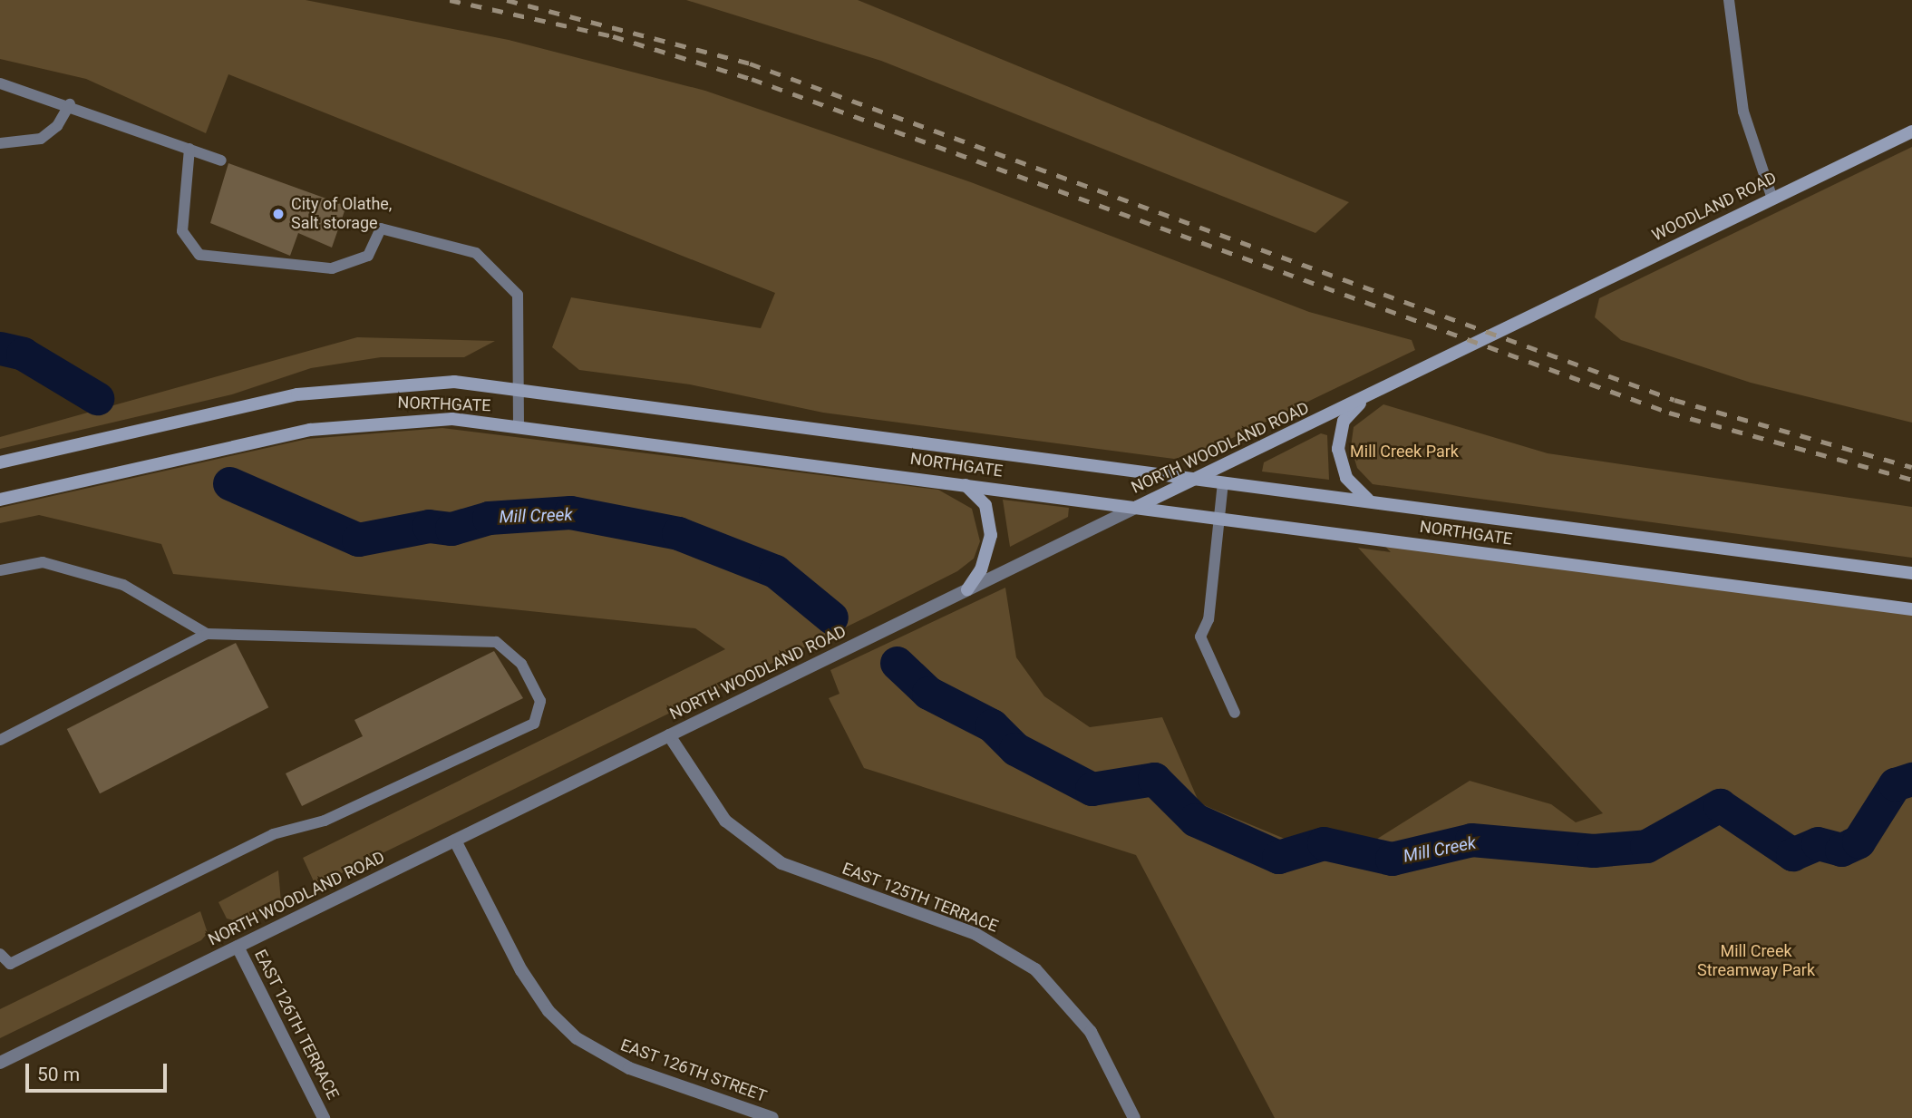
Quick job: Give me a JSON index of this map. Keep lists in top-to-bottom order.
{
  "streets": {
    "main road": ["WOODLAND ROAD", "NORTHGATE", "NORTH WOODLAND ROAD"],
    "street": ["EAST 125TH TERRACE", "EAST 126TH TERRACE", "EAST 126TH STREET"]
  },
  "crossings": [
    ["WOODLAND ROAD", "NORTH WOODLAND ROAD"],
    ["NORTHGATE", "NORTH WOODLAND ROAD"],
    ["NORTH WOODLAND ROAD", "EAST 125TH TERRACE"],
    ["NORTH WOODLAND ROAD", "EAST 126TH TERRACE"],
    ["NORTH WOODLAND ROAD", "EAST 126TH STREET"]
  ],
  "water": ["Mill Creek"],
  "parks": ["Mill Creek Park", "Mill Creek Streamway Park"],
  "places": ["City of Olathe, Salt storage"],
  "scale_bar": "50 m"
}
